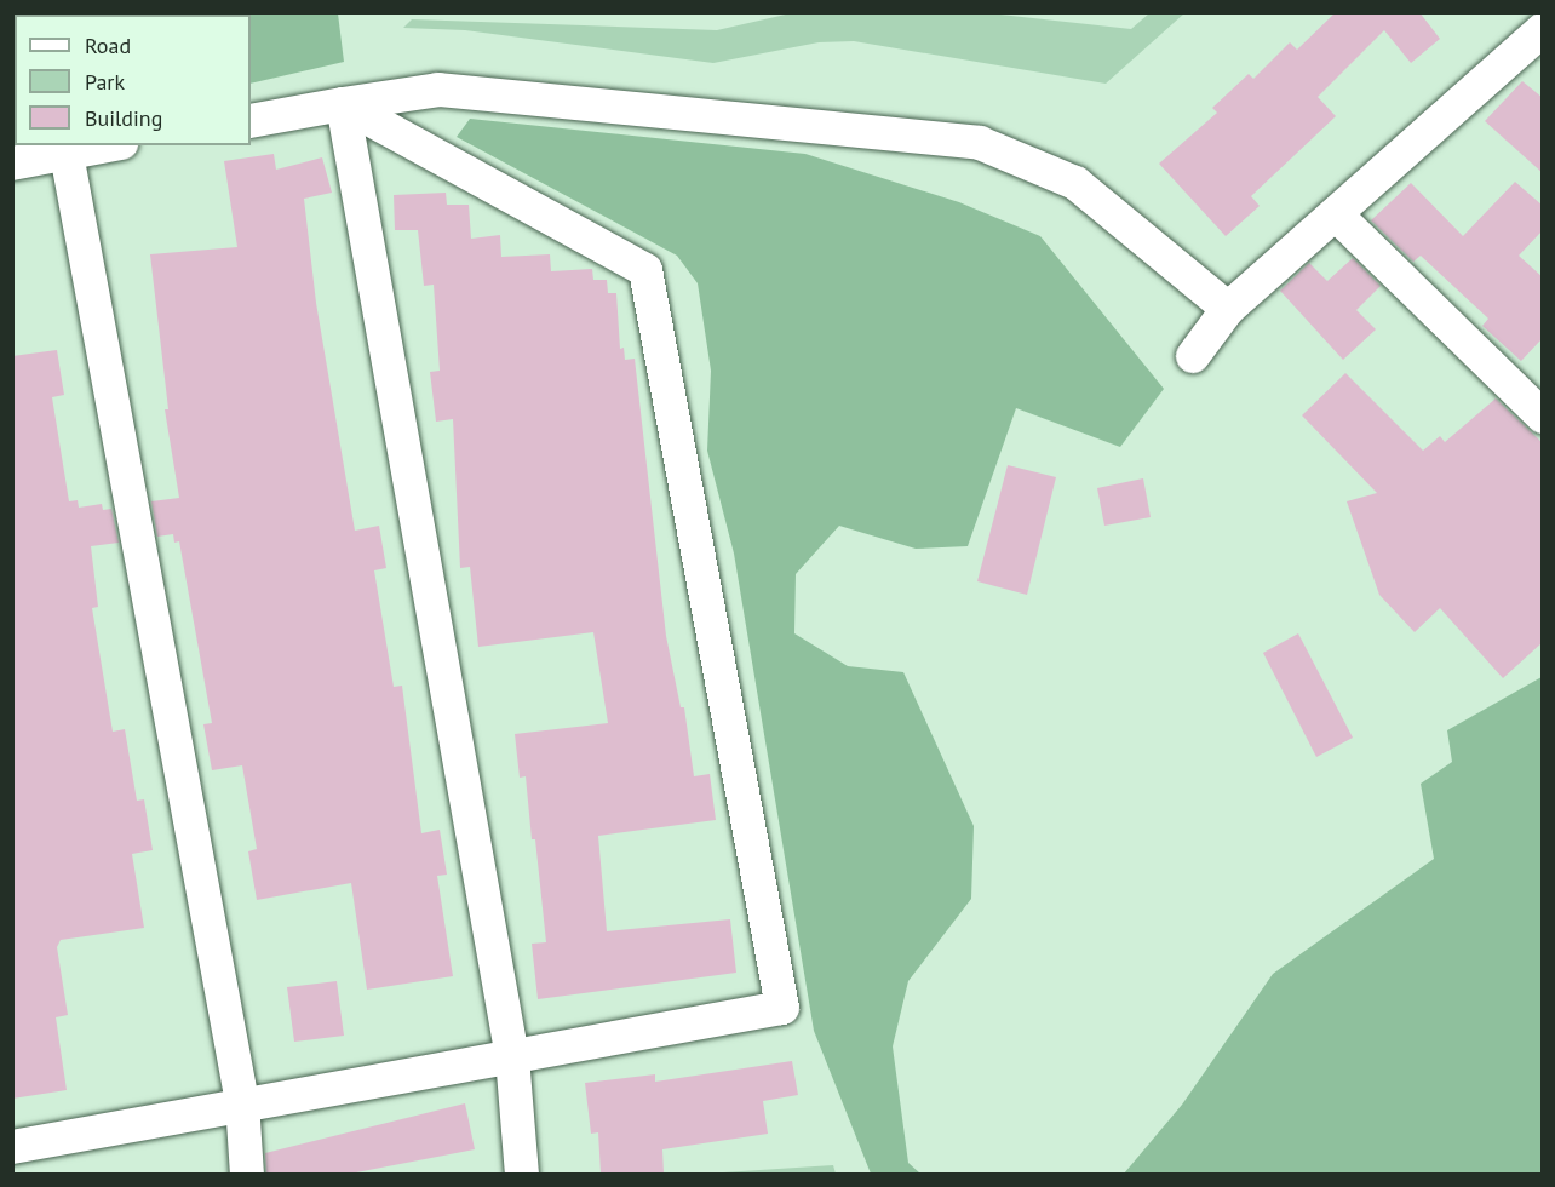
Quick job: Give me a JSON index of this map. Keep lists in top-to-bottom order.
{
  "legend": ["Road", "Park", "Building"]
}
